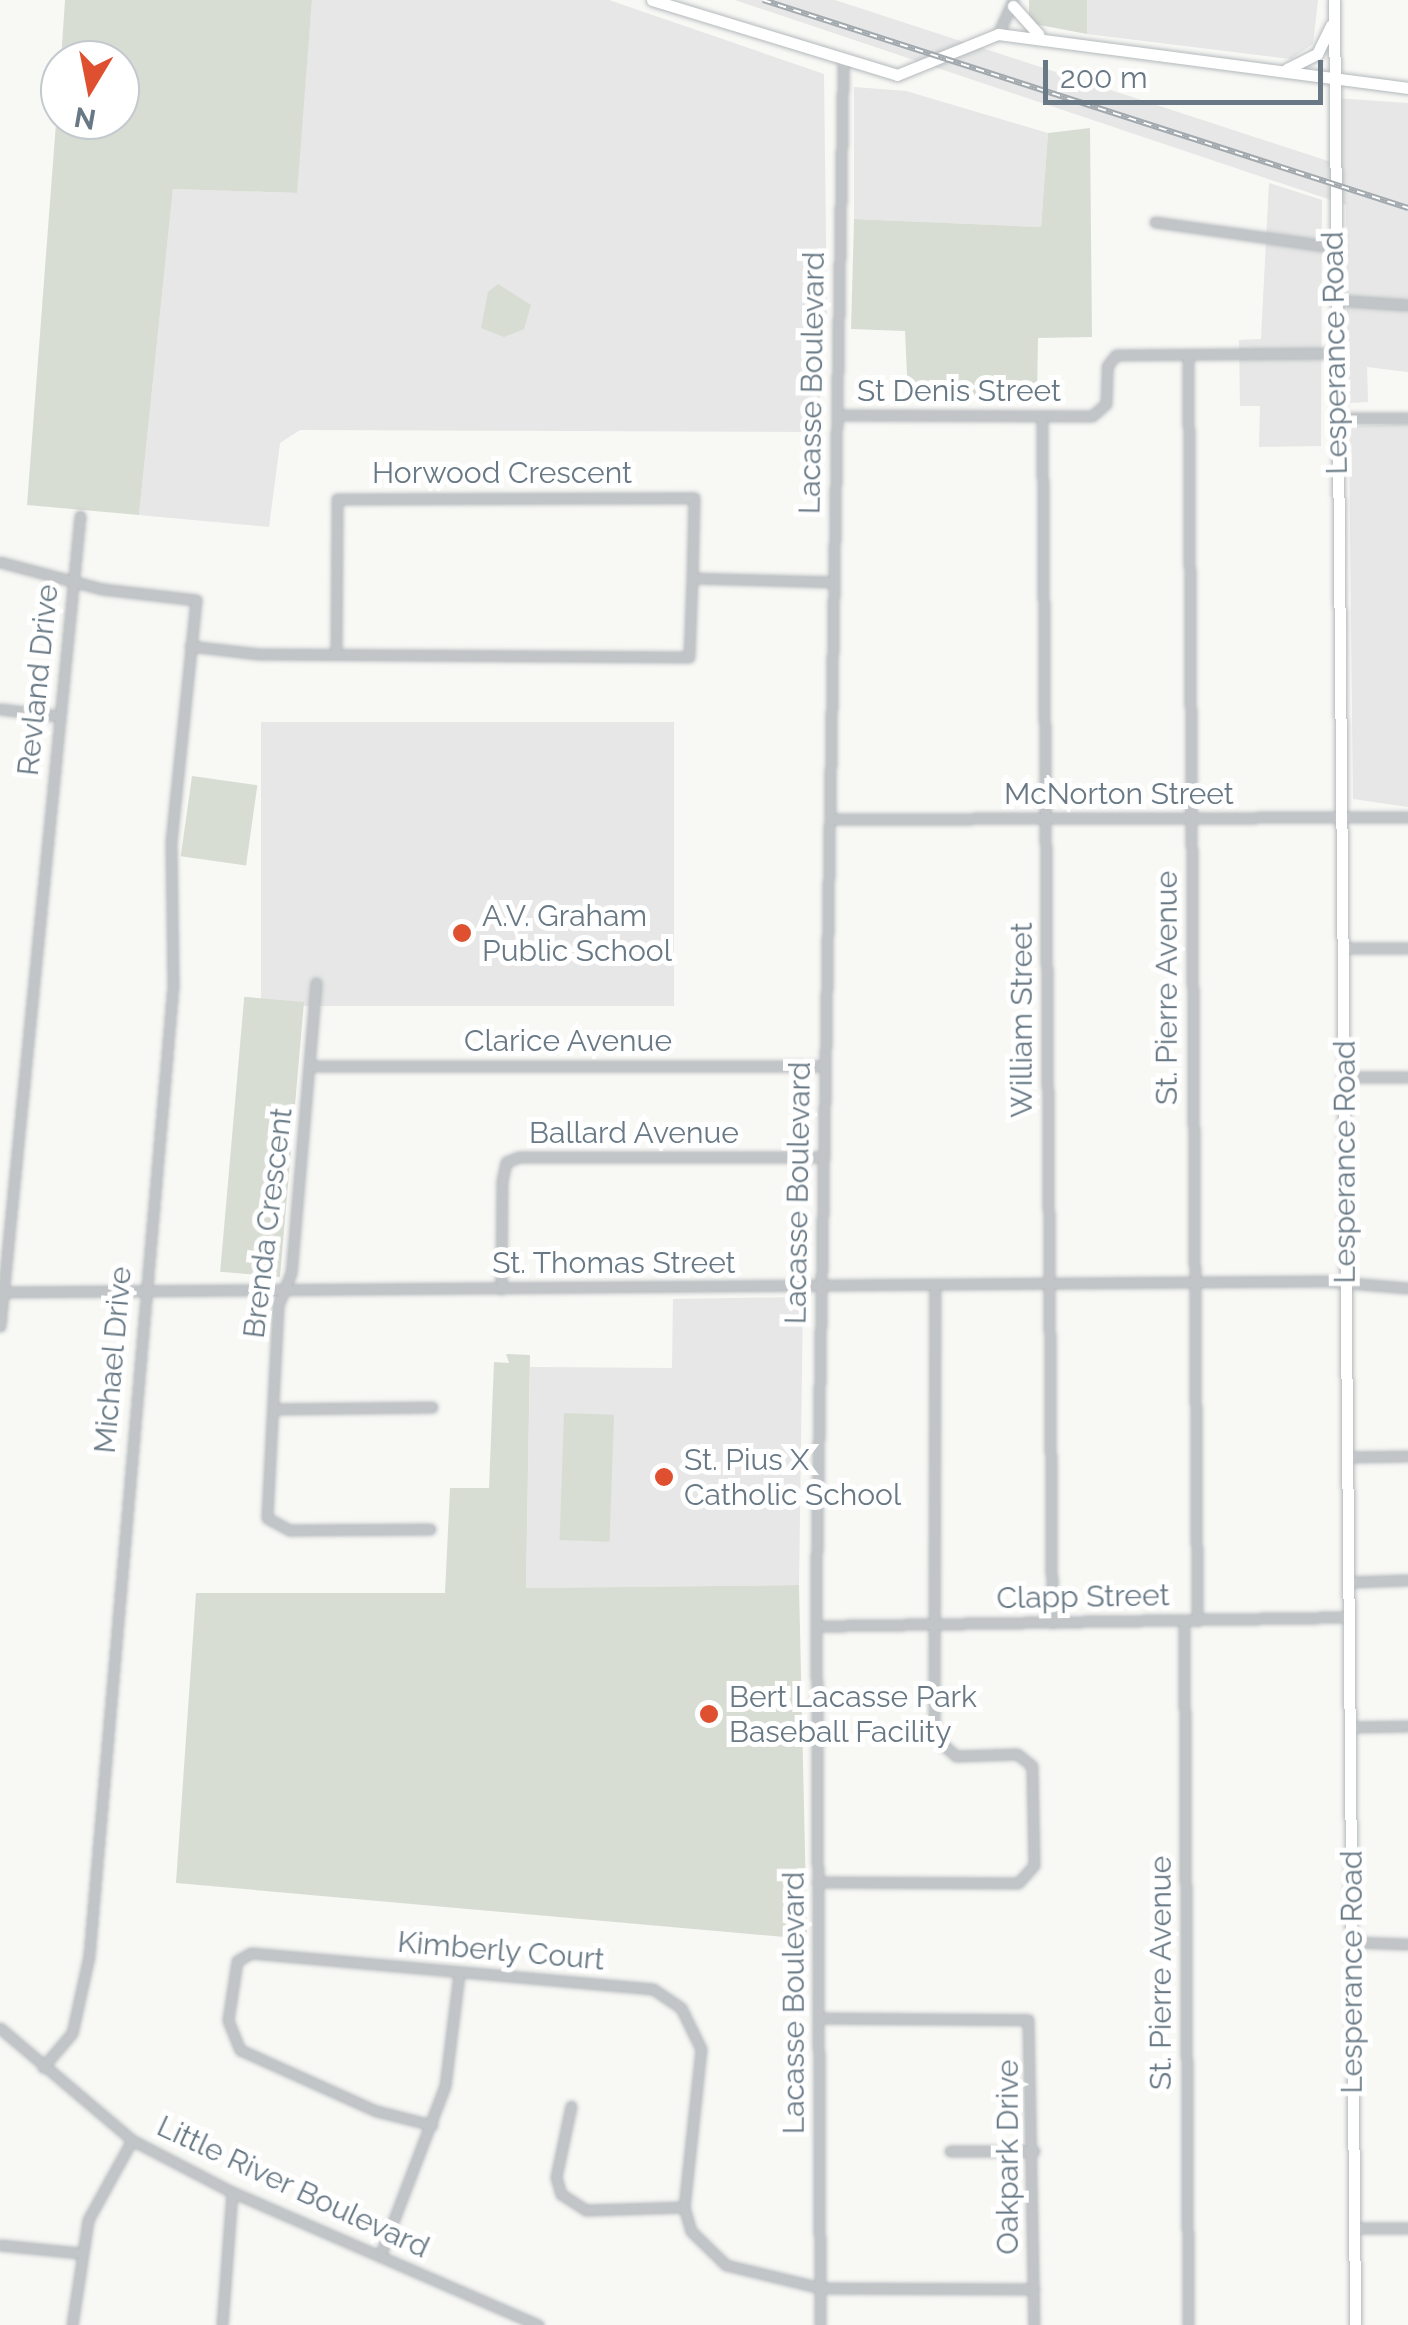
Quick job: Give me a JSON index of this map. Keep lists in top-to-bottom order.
{
  "streets": {
    "main road": ["Lesperance Road"],
    "street": [
      "Lacasse Boulevard",
      "St Denis Street",
      "Horwood Crescent",
      "Revland Drive",
      "McNorton Street",
      "St. Pierre Avenue",
      "William Street",
      "Clarice Avenue",
      "Ballard Avenue",
      "Brenda Crescent",
      "St. Thomas Street",
      "Michael Drive",
      "Clapp Street",
      "Kimberly Court",
      "Oakpark Drive",
      "Little River Boulevard"
    ]
  },
  "crossings": [
    ["Lesperance Road", "St Denis Street"],
    ["Lesperance Road", "McNorton Street"],
    ["Lesperance Road", "St. Thomas Street"],
    ["Lesperance Road", "Clapp Street"],
    ["Lacasse Boulevard", "St Denis Street"],
    ["Lacasse Boulevard", "McNorton Street"],
    ["Lacasse Boulevard", "Clarice Avenue"],
    ["Lacasse Boulevard", "Ballard Avenue"],
    ["Lacasse Boulevard", "St. Thomas Street"],
    ["Lacasse Boulevard", "Clapp Street"],
    ["Lacasse Boulevard", "Oakpark Drive"],
    ["St Denis Street", "St. Pierre Avenue"],
    ["St Denis Street", "William Street"],
    ["Revland Drive", "St. Thomas Street"],
    ["Revland Drive", "Michael Drive"],
    ["McNorton Street", "St. Pierre Avenue"],
    ["McNorton Street", "William Street"],
    ["St. Pierre Avenue", "St. Thomas Street"],
    ["St. Pierre Avenue", "Clapp Street"],
    ["William Street", "St. Thomas Street"],
    ["William Street", "Clapp Street"],
    ["Clarice Avenue", "Brenda Crescent"],
    ["Ballard Avenue", "St. Thomas Street"],
    ["Brenda Crescent", "St. Thomas Street"],
    ["St. Thomas Street", "Michael Drive"],
    ["Michael Drive", "Little River Boulevard"]
  ],
  "places": ["A.V. Graham Public School", "St. Pius X Catholic School", "Bert Lacasse Park Baseball Facility"],
  "scale_bar": "200 m",
  "north": "bottom"
}
